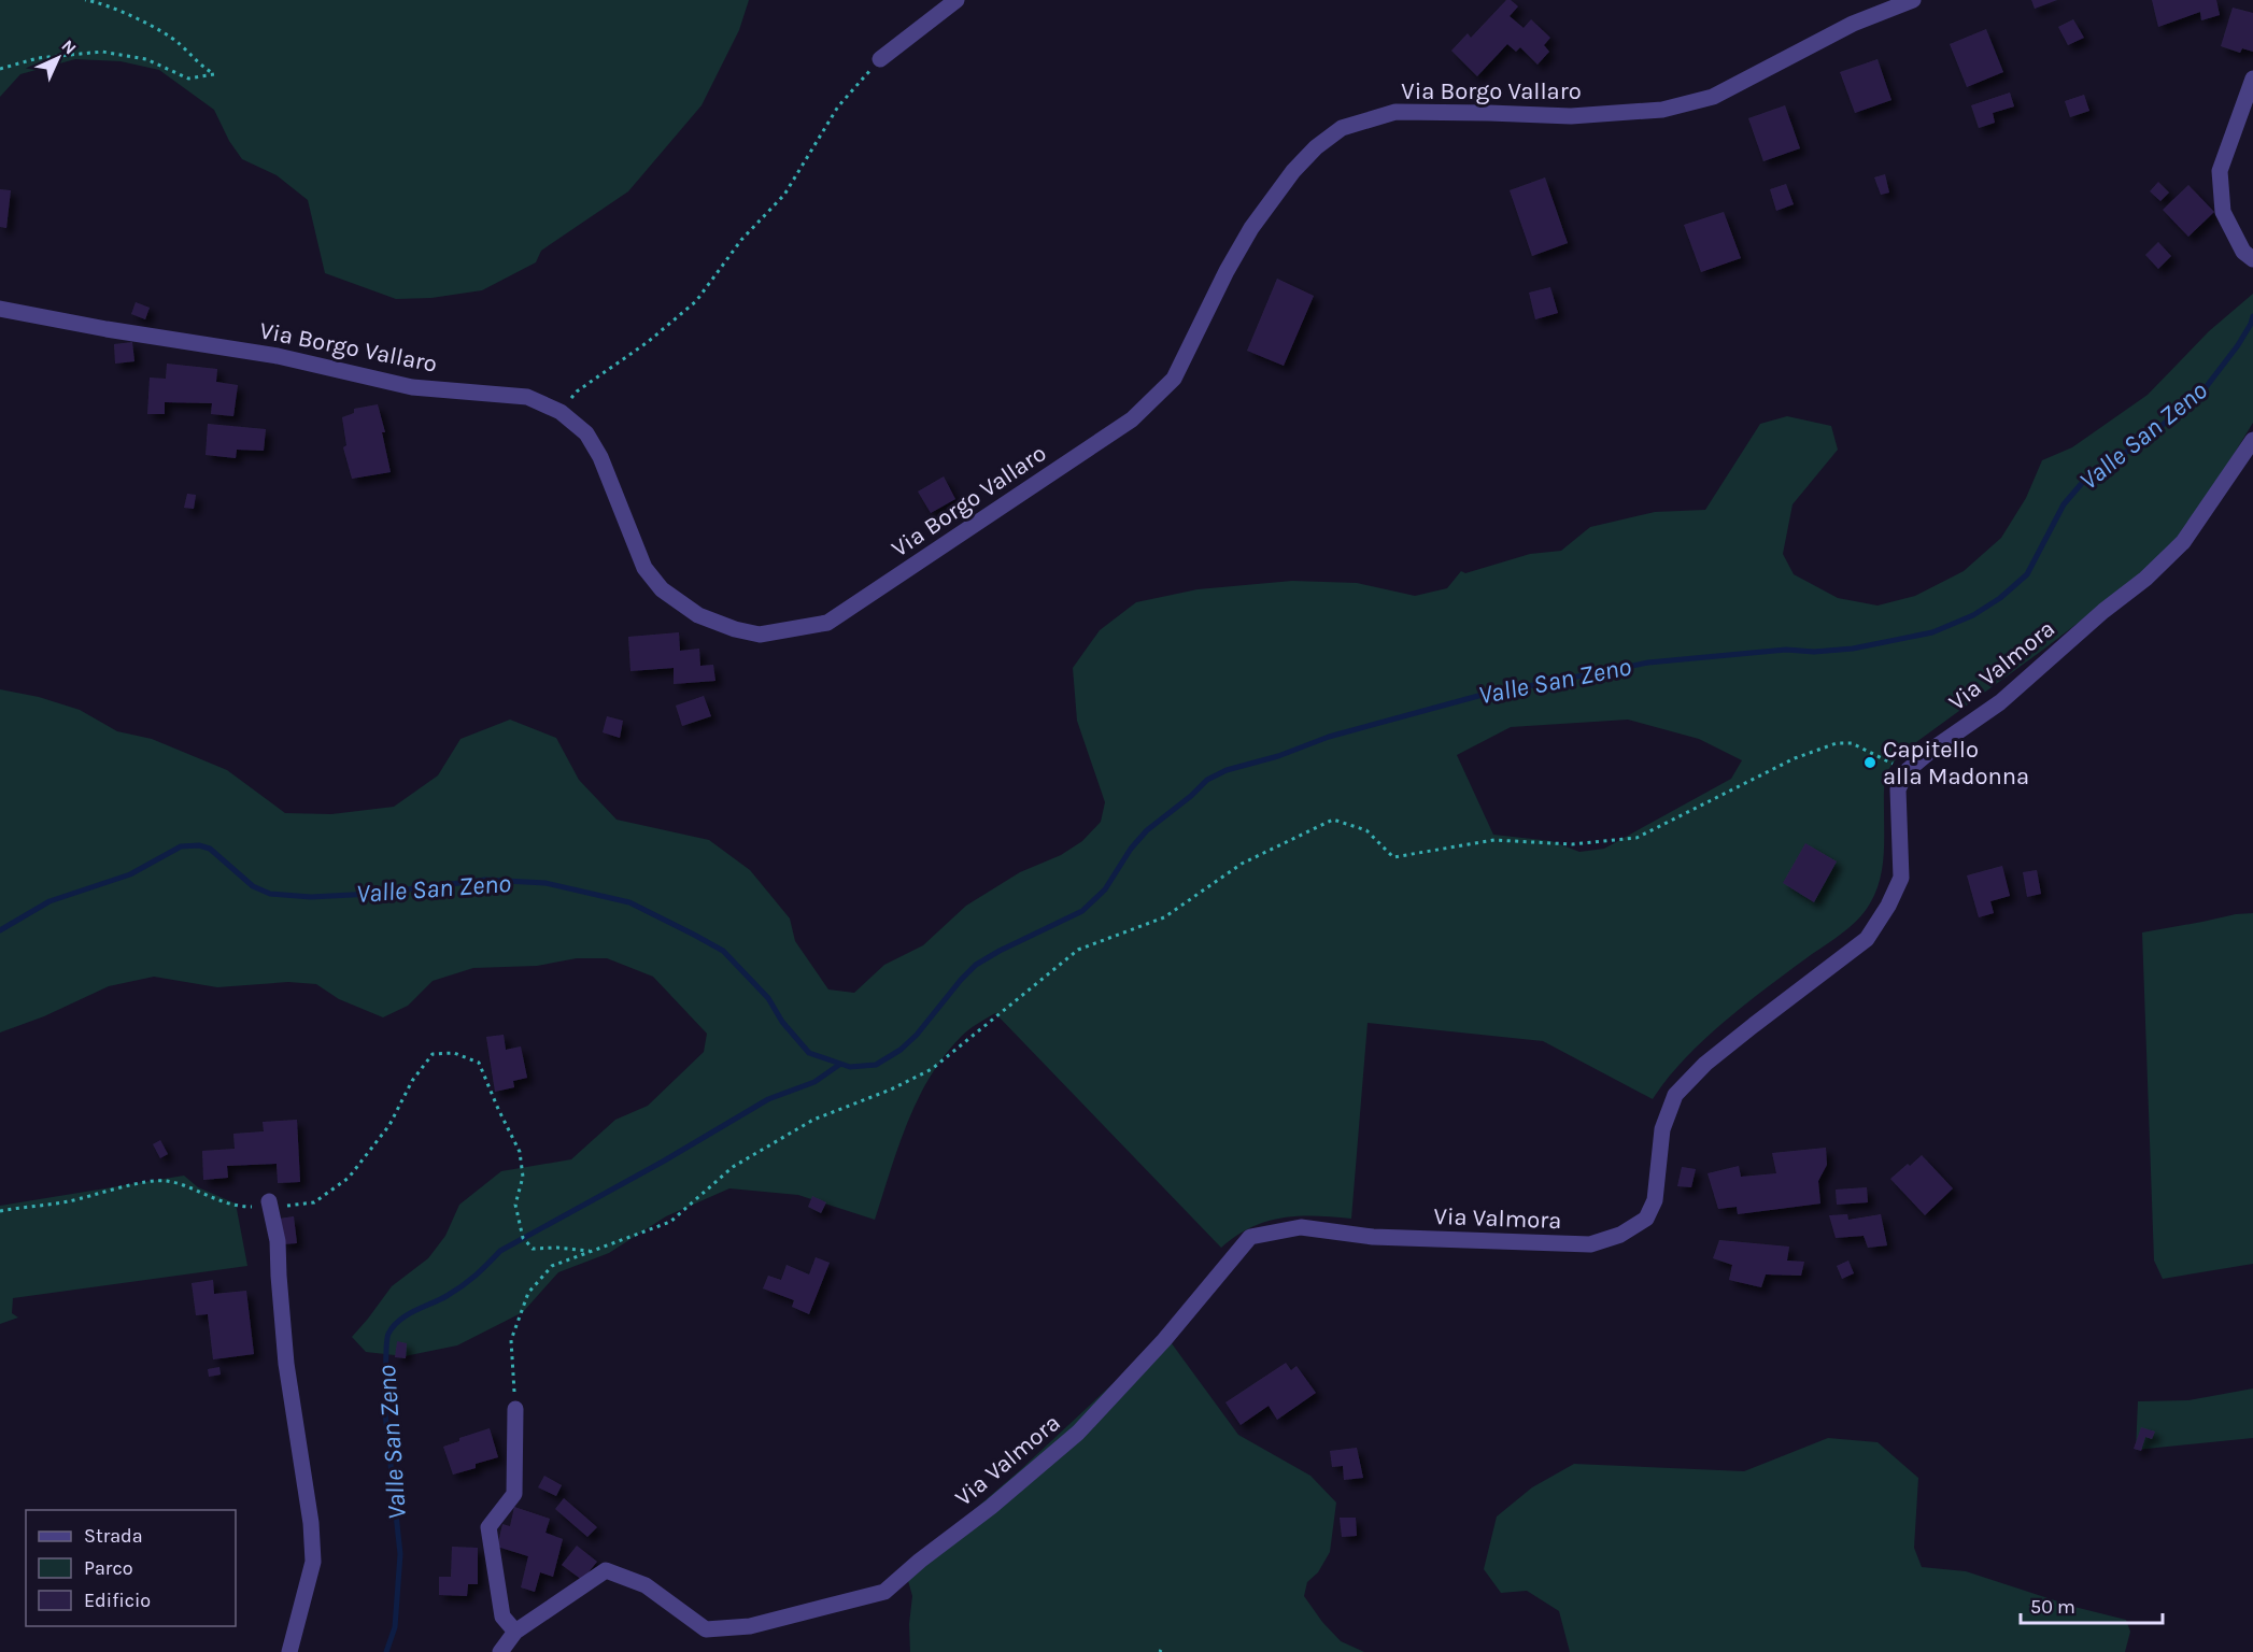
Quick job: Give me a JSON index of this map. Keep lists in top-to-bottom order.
{
  "streets": {
    "street": ["Via Borgo Vallaro", "Via Valmora"]
  },
  "water": ["Valle San Zeno"],
  "places": ["Capitello alla Madonna"],
  "legend": ["Strada", "Parco", "Edificio"],
  "scale_bar": "50 m",
  "north": "top right"
}
